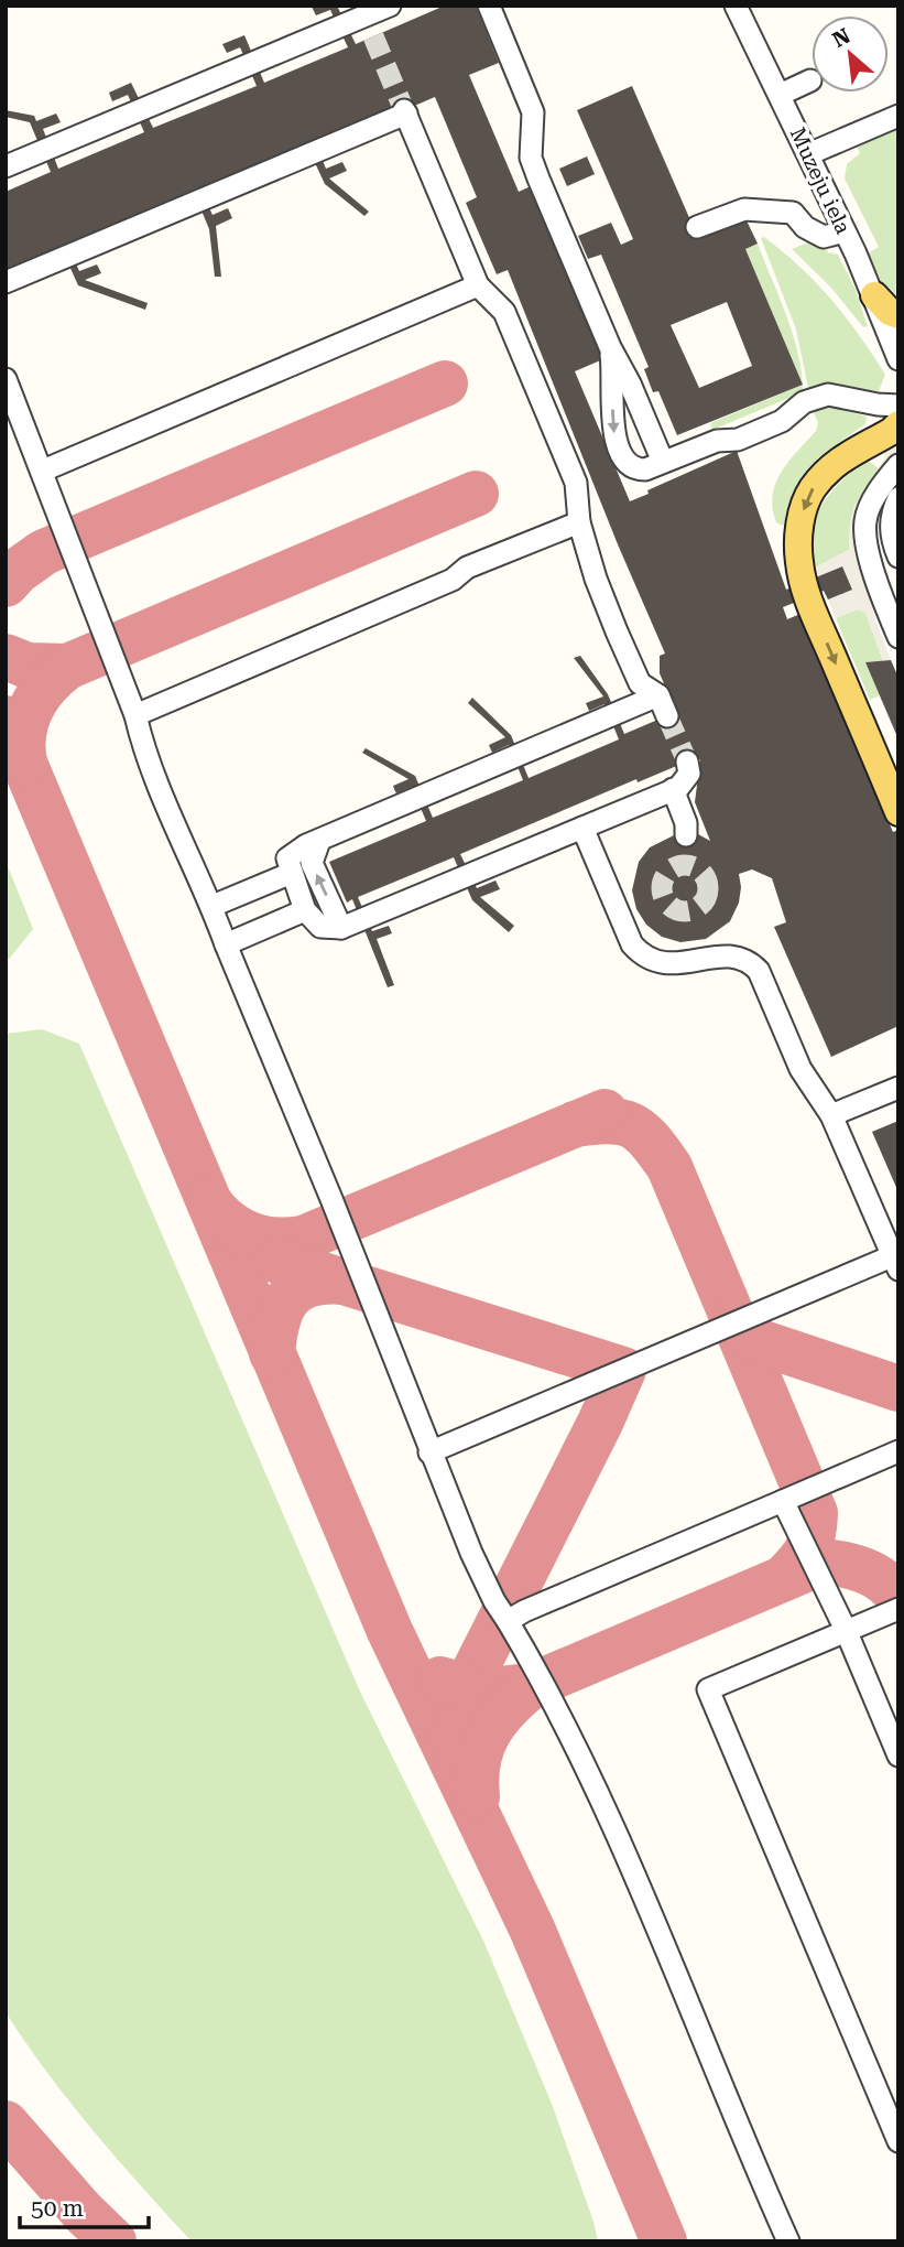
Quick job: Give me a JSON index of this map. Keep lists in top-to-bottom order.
{
  "streets": {
    "street": ["Muzeju iela"]
  },
  "scale_bar": "50 m",
  "north": "top left"
}
